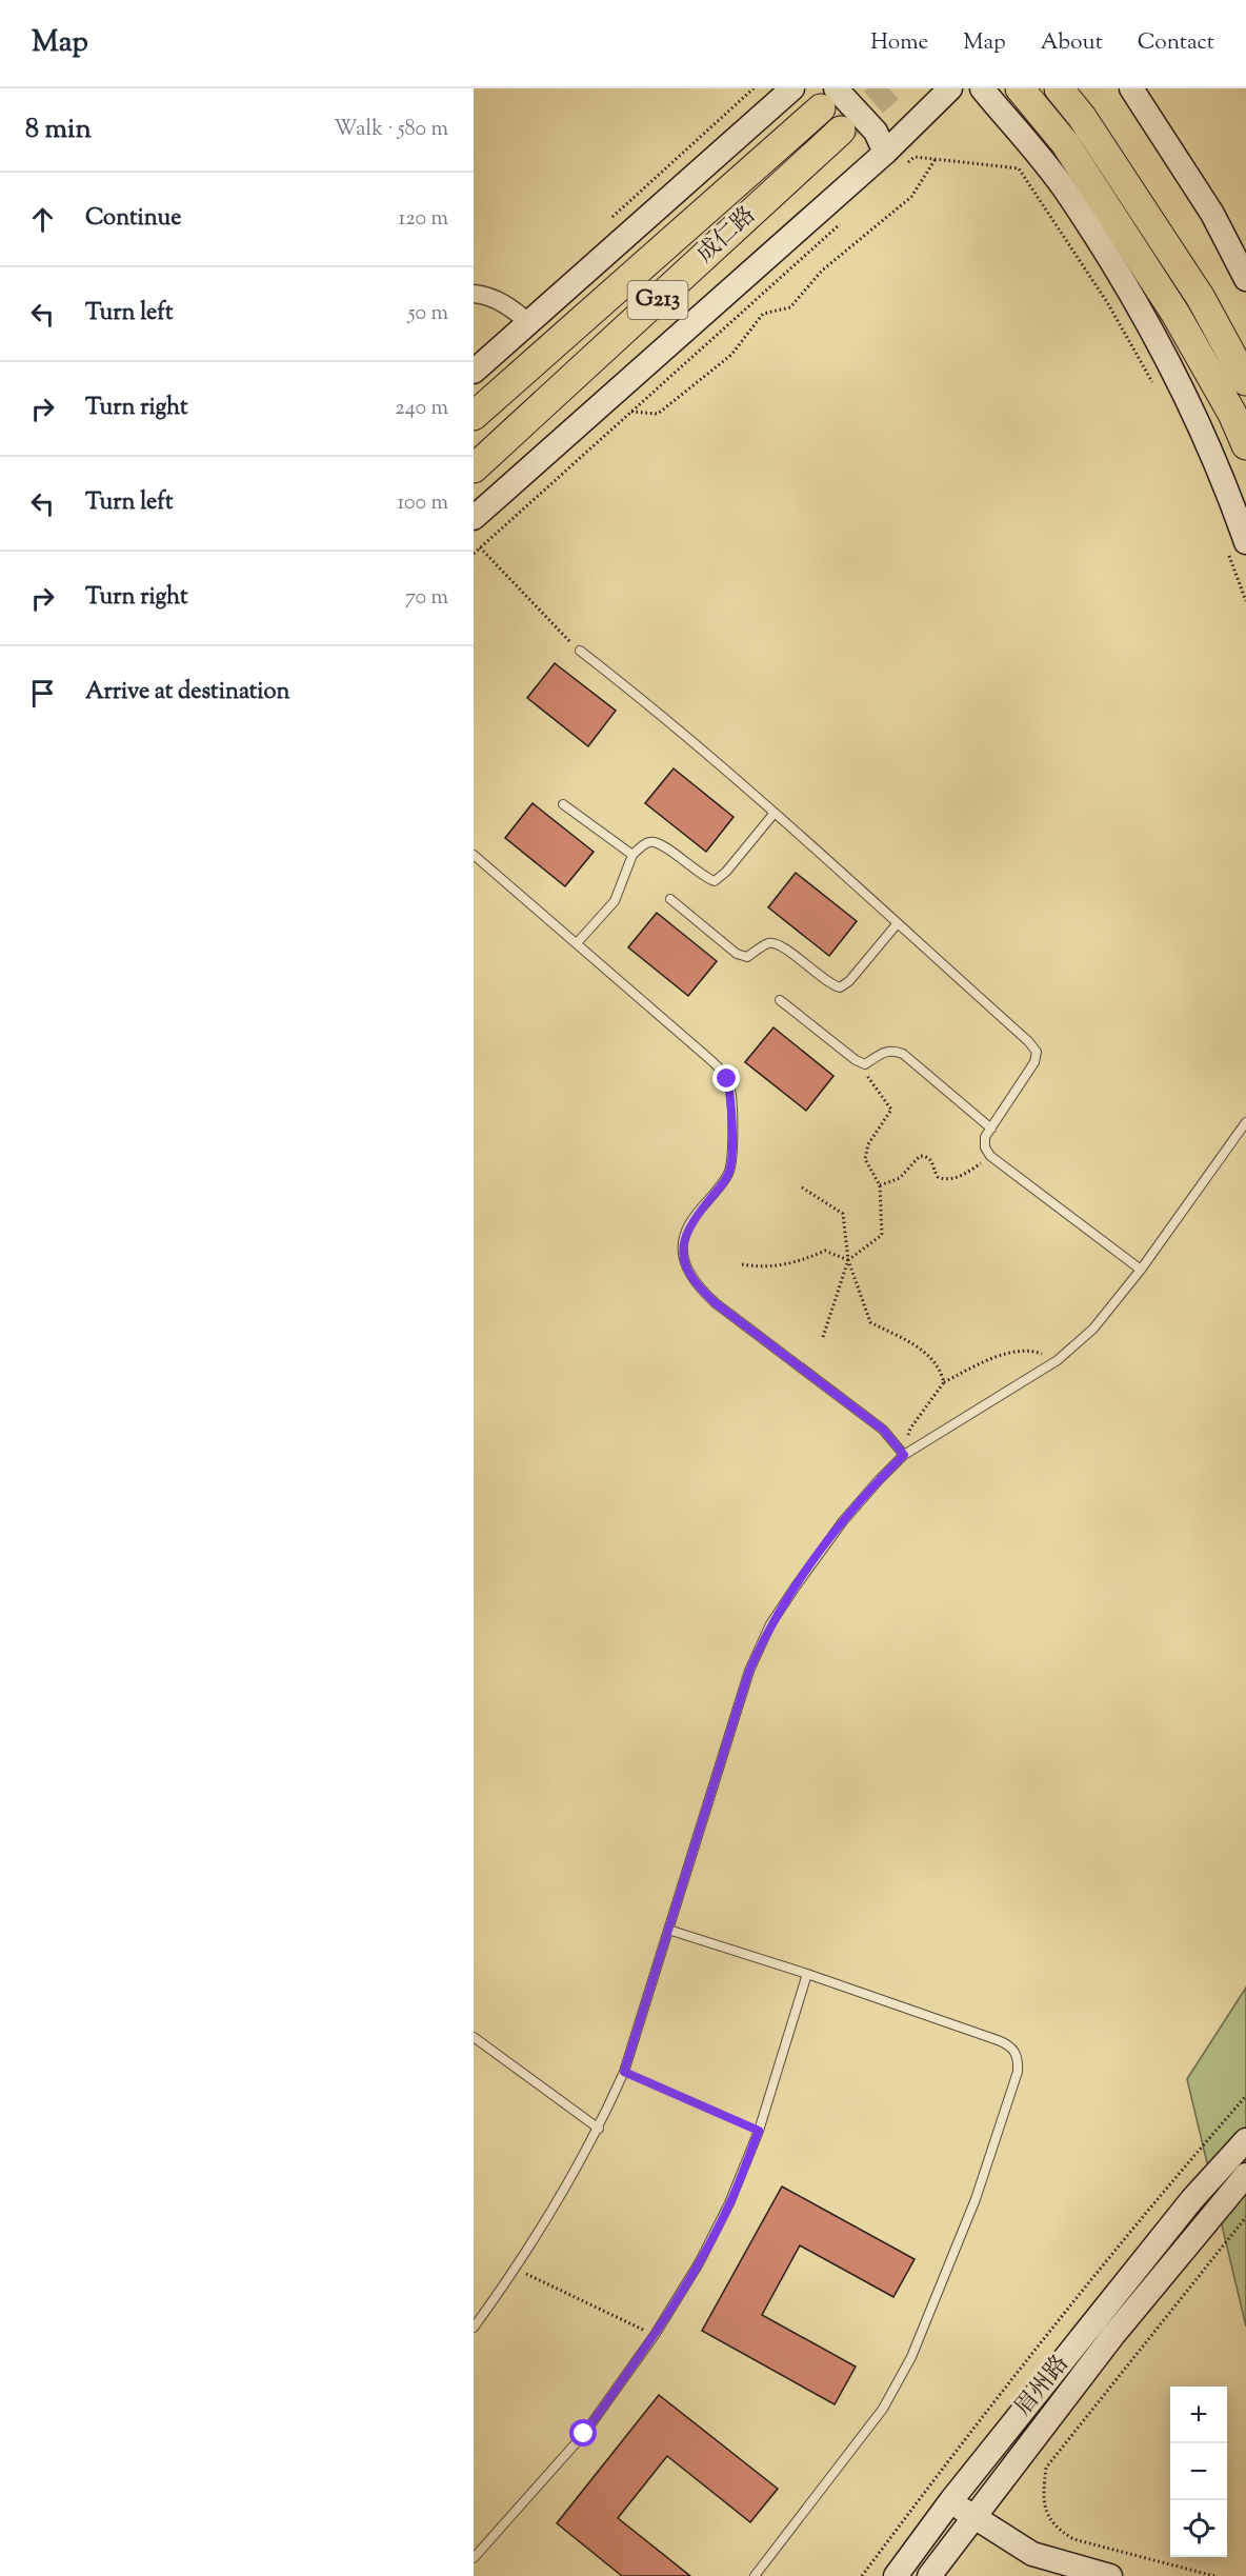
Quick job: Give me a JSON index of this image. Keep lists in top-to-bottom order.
{
  "streets": {
    "highway": ["成仁路", "G213"],
    "main road": ["眉州路"]
  },
  "page": {
    "header": "Map",
    "nav": [
      "Home",
      "Map",
      "About",
      "Contact"
    ],
    "heading": ["8 min", "Walk · 580 m"],
    "list": [
      ["Continue", "120 m"],
      ["Turn left", "50 m"],
      ["Turn right", "240 m"],
      ["Turn left", "100 m"],
      ["Turn right", "70 m"],
      "Arrive at destination"
    ],
    "map_buttons": ["+", "−"]
  }
}
